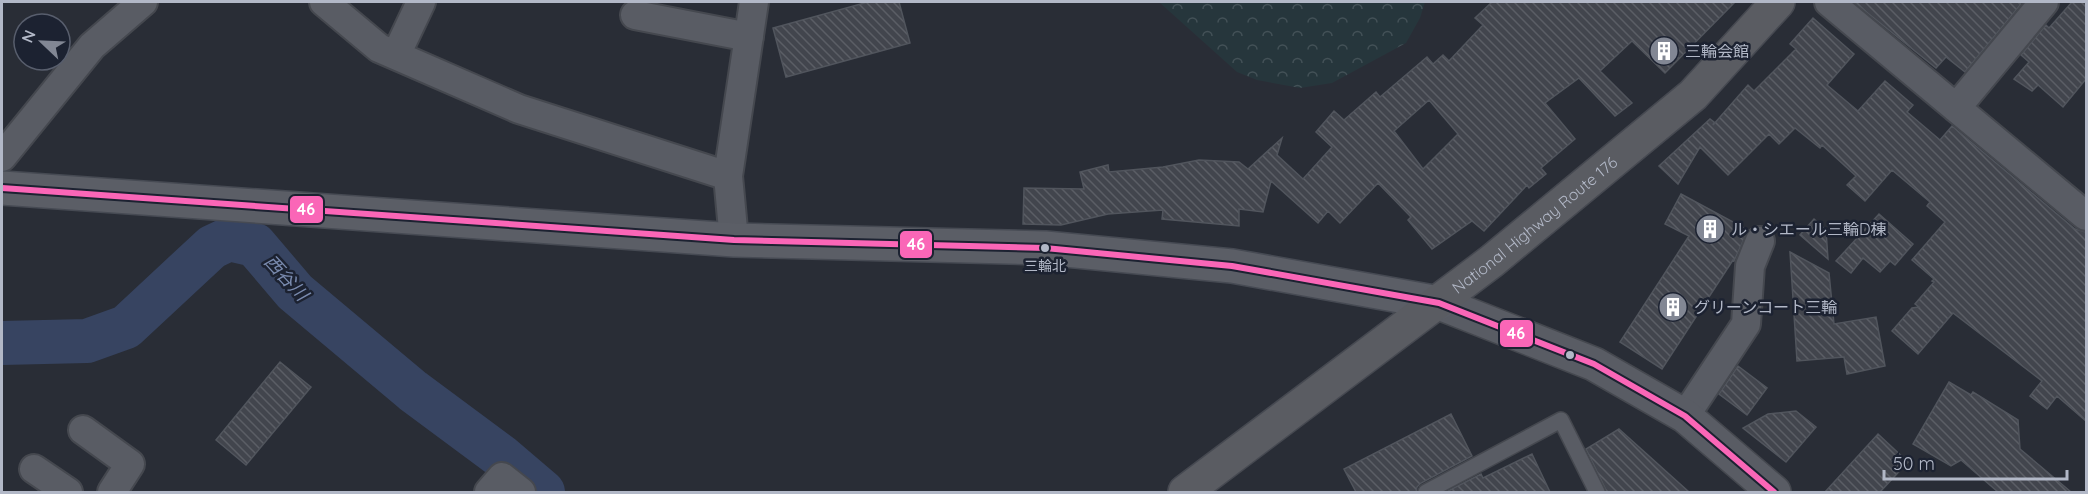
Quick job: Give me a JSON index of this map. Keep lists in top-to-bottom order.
{
  "streets": {
    "highway": ["National Highway Route 176"]
  },
  "water": ["西谷川"],
  "places": {
    "building": ["三輪会館", "ル・シエール三輪D棟", "グリーンコート三輪"],
    "other": ["三輪北"]
  },
  "lines": ["transit line 46"],
  "scale_bar": "50 m",
  "north": "top left"
}
